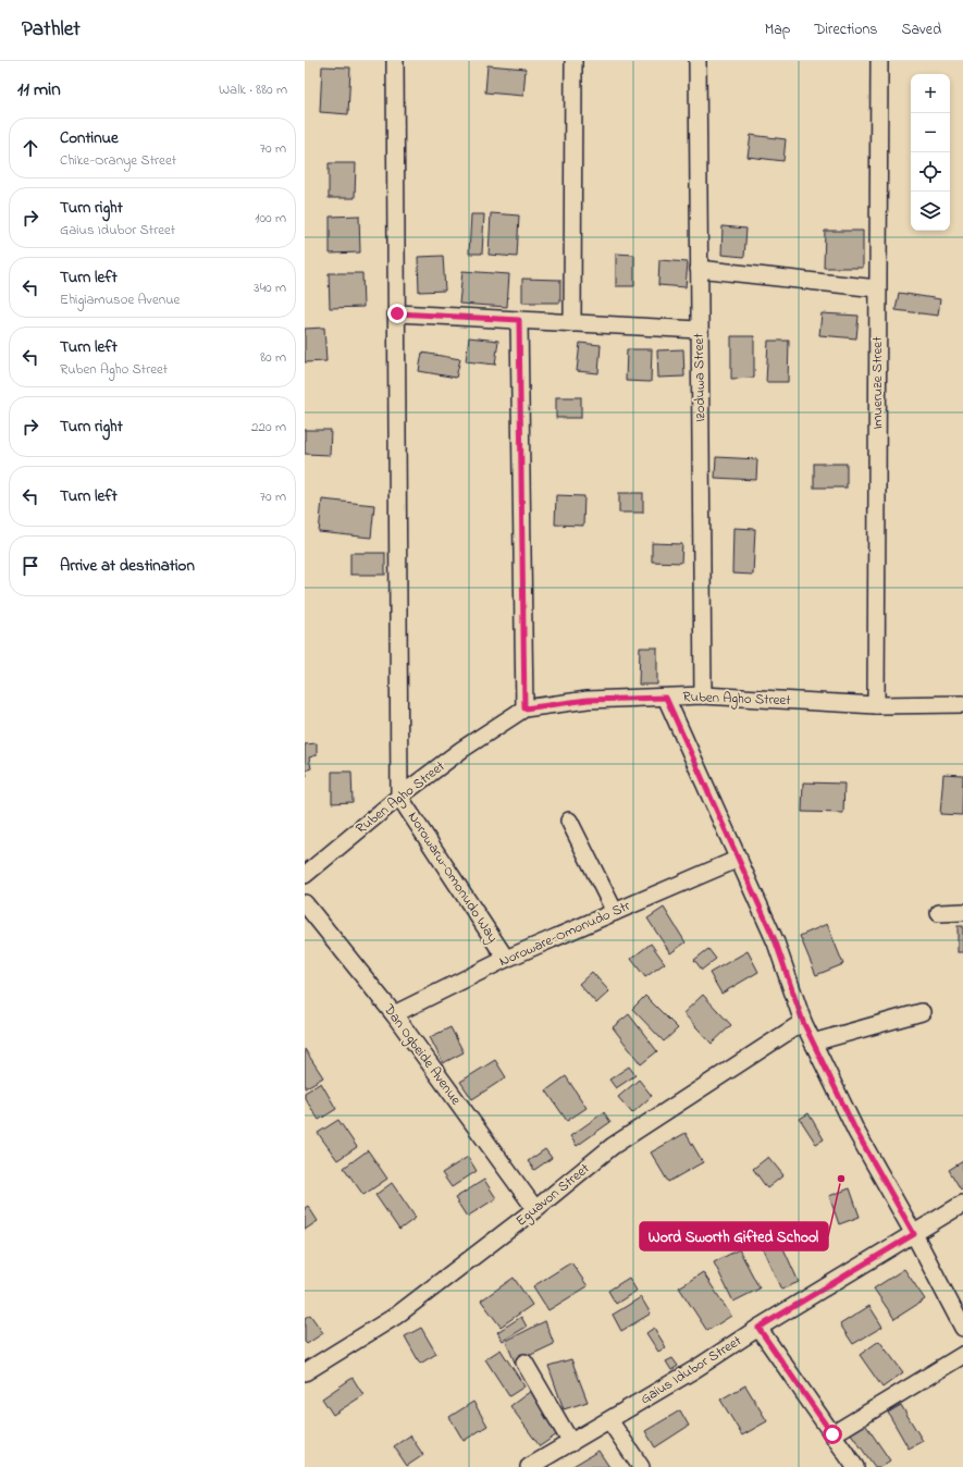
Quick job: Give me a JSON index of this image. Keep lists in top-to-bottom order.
{
  "streets": {
    "street": [
      "Izoduwa Street",
      "Imueruze Street",
      "Ruben Agho Street",
      "Norowarw-Omonudo Way",
      "Noroware-Omonudo Str",
      "Dan Ogbeide Avenue",
      "Eguavon Street",
      "Gaius Idubor Street"
    ]
  },
  "crossings": [
    ["Izoduwa Street", "Ruben Agho Street"],
    ["Imueruze Street", "Ruben Agho Street"],
    ["Ruben Agho Street", "Norowarw-Omonudo Way"],
    ["Norowarw-Omonudo Way", "Noroware-Omonudo Str"],
    ["Noroware-Omonudo Str", "Dan Ogbeide Avenue"],
    ["Dan Ogbeide Avenue", "Eguavon Street"]
  ],
  "places": ["Word Sworth Gifted School"],
  "page": {
    "header": "Pathlet",
    "nav": ["Map", "Directions", "Saved"],
    "heading": ["11 min", "Walk · 880 m"],
    "map_buttons": ["+", "−"],
    "list": [
      ["Continue", "Chike-Oranye Street", "70 m"],
      ["Turn right", "Gaius Idubor Street", "100 m"],
      ["Turn left", "Ehigiamusoe Avenue", "340 m"],
      ["Turn left", "Ruben Agho Street", "80 m"],
      ["Turn right", "220 m"],
      ["Turn left", "70 m"],
      "Arrive at destination"
    ]
  }
}
